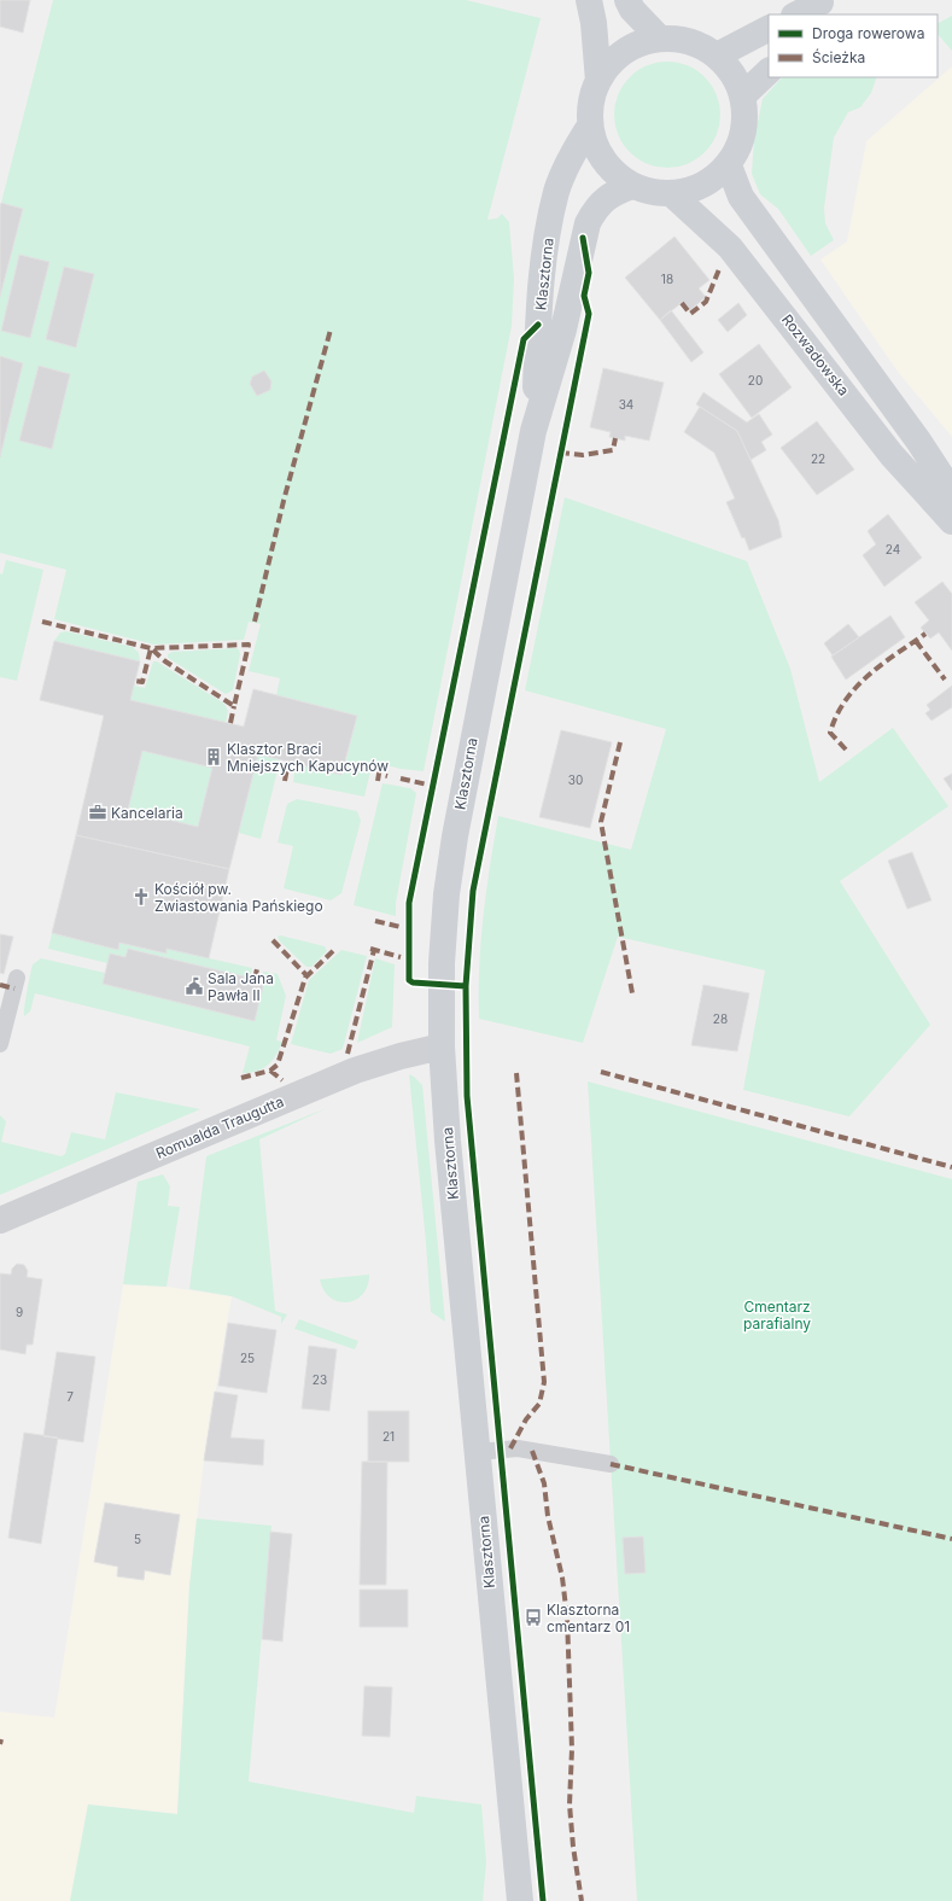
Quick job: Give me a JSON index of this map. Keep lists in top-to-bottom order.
{
  "streets": {
    "street": ["Klasztorna", "Rozwadowska", "Romualda Traugutta"]
  },
  "crossings": [
    ["Klasztorna", "Rozwadowska"],
    ["Klasztorna", "Romualda Traugutta"]
  ],
  "parks": ["Cmentarz parafialny"],
  "places": {
    "building": ["Klasztor Braci Mniejszych Kapucynów"],
    "office": ["Kancelaria"],
    "church": ["Kościół pw. Zwiastowania Pańskiego"],
    "public building": ["Sala Jana Pawła II"],
    "bus stop": ["Klasztorna cmentarz 01"]
  },
  "house_numbers": [
    "18",
    "20",
    "34",
    "22",
    "24",
    "30",
    "28",
    "9",
    "25",
    "23",
    "7",
    "21",
    "5"
  ],
  "legend": ["Droga rowerowa", "Ścieżka"]
}
